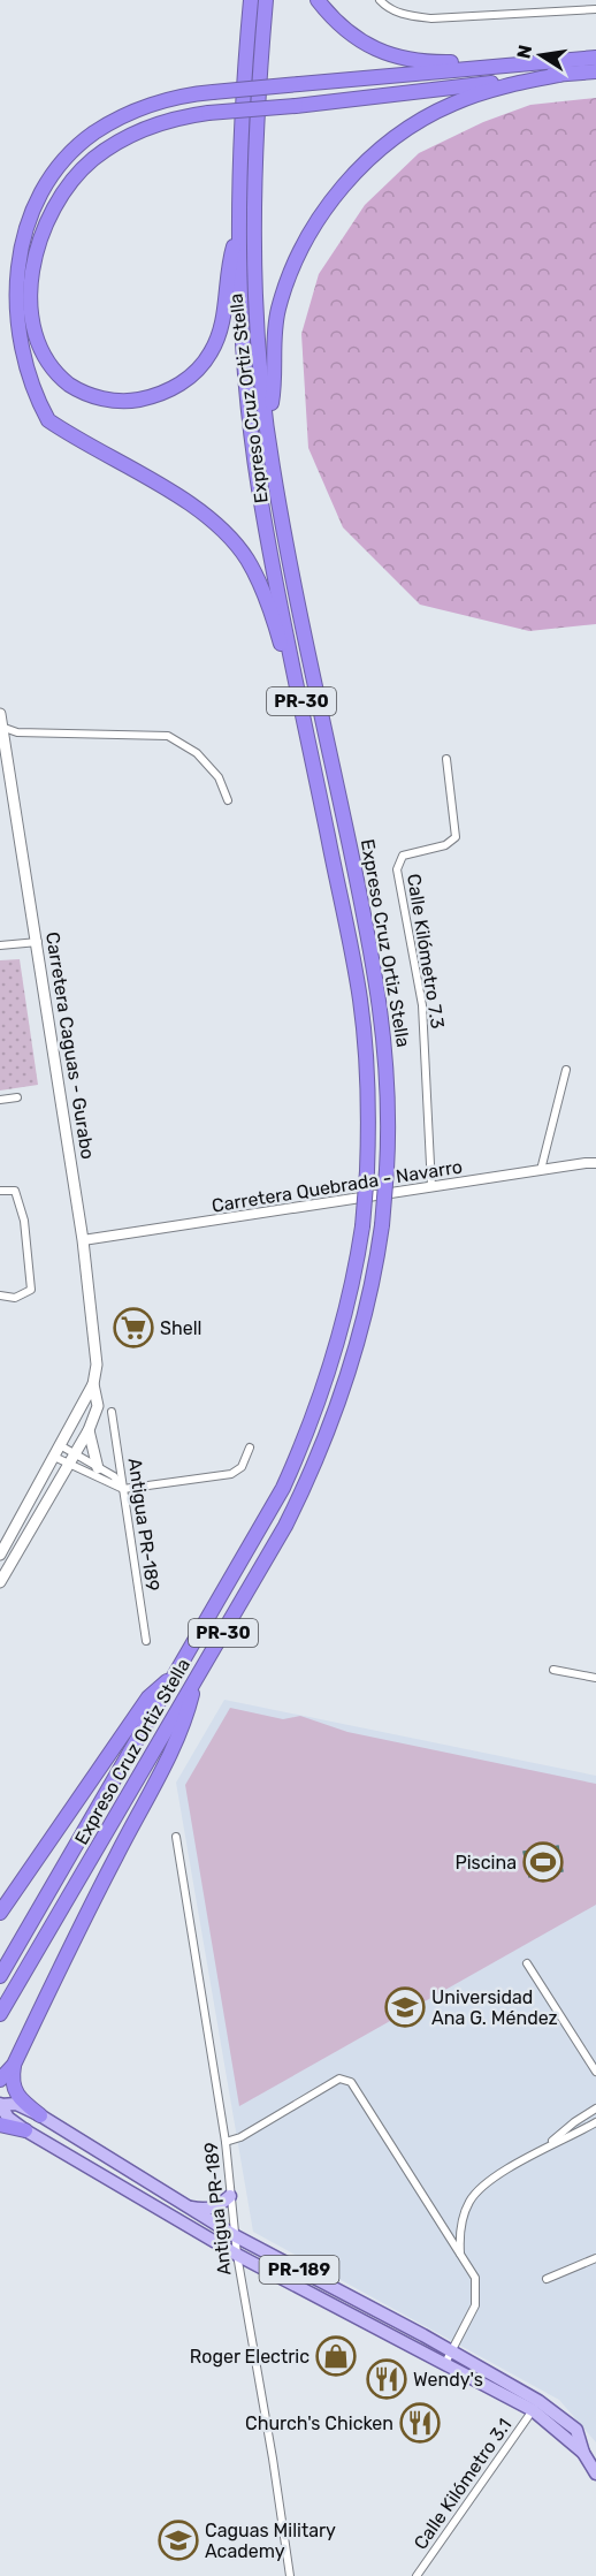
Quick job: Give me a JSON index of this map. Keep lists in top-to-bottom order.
{
  "streets": {
    "highway": ["Expreso Cruz Ortiz Stella", "PR-30"],
    "main road": ["Carretera Caguas - Gurabo", "PR-189"],
    "street": [
      "Calle Kilómetro 7.3",
      "Carretera Quebrada - Navarro",
      "Antigua PR-189",
      "Calle Kilómetro 3.1"
    ]
  },
  "crossings": [
    ["Calle Kilómetro 7.3", "Carretera Quebrada - Navarro"],
    ["Carretera Caguas - Gurabo", "Carretera Quebrada - Navarro"],
    ["Antigua PR-189", "PR-189"],
    ["PR-189", "Calle Kilómetro 3.1"]
  ],
  "places": {
    "supermarket": ["Shell"],
    "sports": ["Piscina"],
    "school or university": ["Universidad Ana G. Méndez", "Caguas Military Academy"],
    "shop": ["Roger Electric"],
    "restaurant": ["Wendy's", "Church's Chicken"]
  },
  "north": "left"
}
